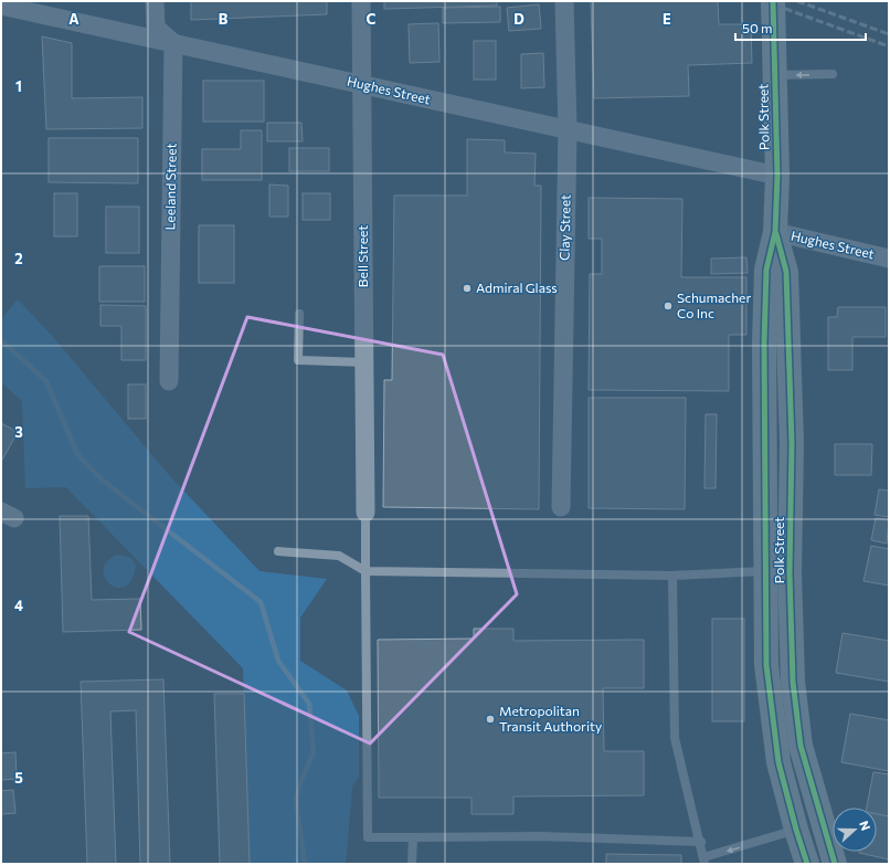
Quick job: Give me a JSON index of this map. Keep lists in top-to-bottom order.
{
  "streets": {
    "main road": ["Polk Street"],
    "street": [
      "Hughes Street",
      "Leeland Street",
      "Clay Street",
      "Bell Street"
    ]
  },
  "crossings": [
    ["Hughes Street", "Polk Street"],
    ["Hughes Street", "Leeland Street"],
    ["Hughes Street", "Clay Street"],
    ["Hughes Street", "Bell Street"]
  ],
  "places": ["Admiral Glass", "Schumacher Co Inc", "Metropolitan Transit Authority"],
  "scale_bar": "50 m",
  "north": "right",
  "grid": {
    "columns": [
      "A",
      "B",
      "C",
      "D",
      "E"
    ],
    "rows": [
      "1",
      "2",
      "3",
      "4",
      "5"
    ]
  }
}
